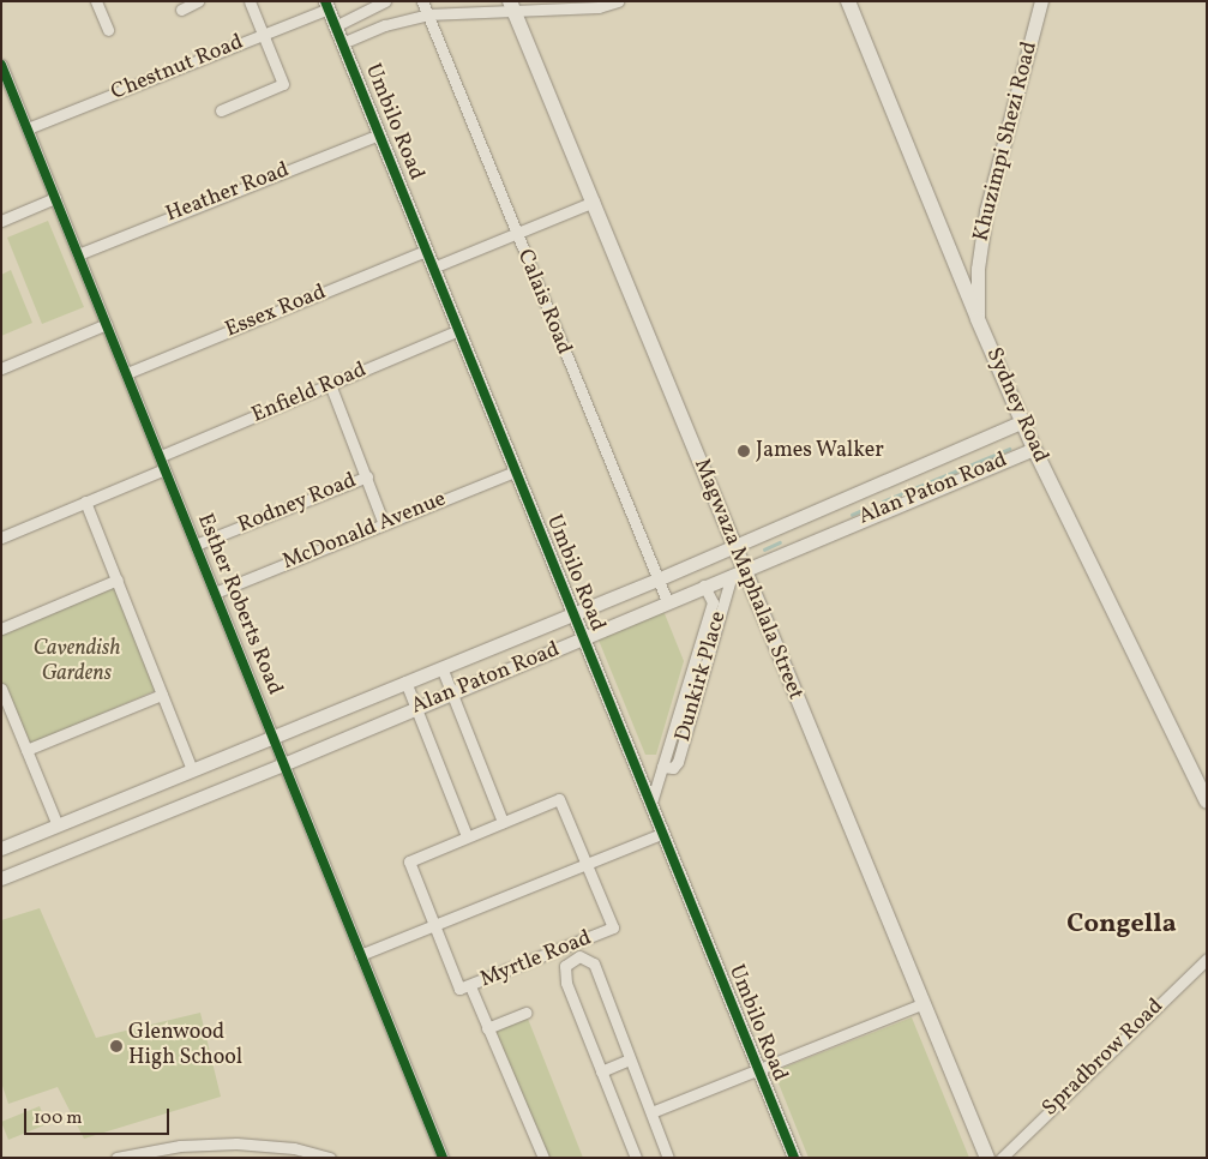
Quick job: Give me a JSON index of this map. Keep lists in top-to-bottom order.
{
  "streets": {
    "main road": ["Sydney Road", "Magwaza Maphalala Street"],
    "street": [
      "Chestnut Road",
      "Umbilo Road",
      "Khuzimpi Shezi Road",
      "Heather Road",
      "Calais Road",
      "Essex Road",
      "Enfield Road",
      "Alan Paton Road",
      "Rodney Road",
      "McDonald Avenue",
      "Esther Roberts Road",
      "Dunkirk Place",
      "Myrtle Road",
      "Spradbrow Road"
    ]
  },
  "crossings": [
    ["Chestnut Road", "Umbilo Road"],
    ["Chestnut Road", "Esther Roberts Road"],
    ["Umbilo Road", "Heather Road"],
    ["Umbilo Road", "Essex Road"],
    ["Umbilo Road", "Enfield Road"],
    ["Umbilo Road", "Alan Paton Road"],
    ["Umbilo Road", "McDonald Avenue"],
    ["Khuzimpi Shezi Road", "Sydney Road"],
    ["Heather Road", "Esther Roberts Road"],
    ["Calais Road", "Alan Paton Road"],
    ["Essex Road", "Esther Roberts Road"],
    ["Enfield Road", "Esther Roberts Road"],
    ["Sydney Road", "Alan Paton Road"],
    ["Alan Paton Road", "Magwaza Maphalala Street"],
    ["Alan Paton Road", "Esther Roberts Road"],
    ["Alan Paton Road", "Dunkirk Place"],
    ["Rodney Road", "Esther Roberts Road"],
    ["McDonald Avenue", "Esther Roberts Road"],
    ["Magwaza Maphalala Street", "Dunkirk Place"]
  ],
  "districts": ["Congella"],
  "parks": ["Cavendish Gardens"],
  "places": ["James Walker", "Glenwood High School"],
  "scale_bar": "100 m"
}
